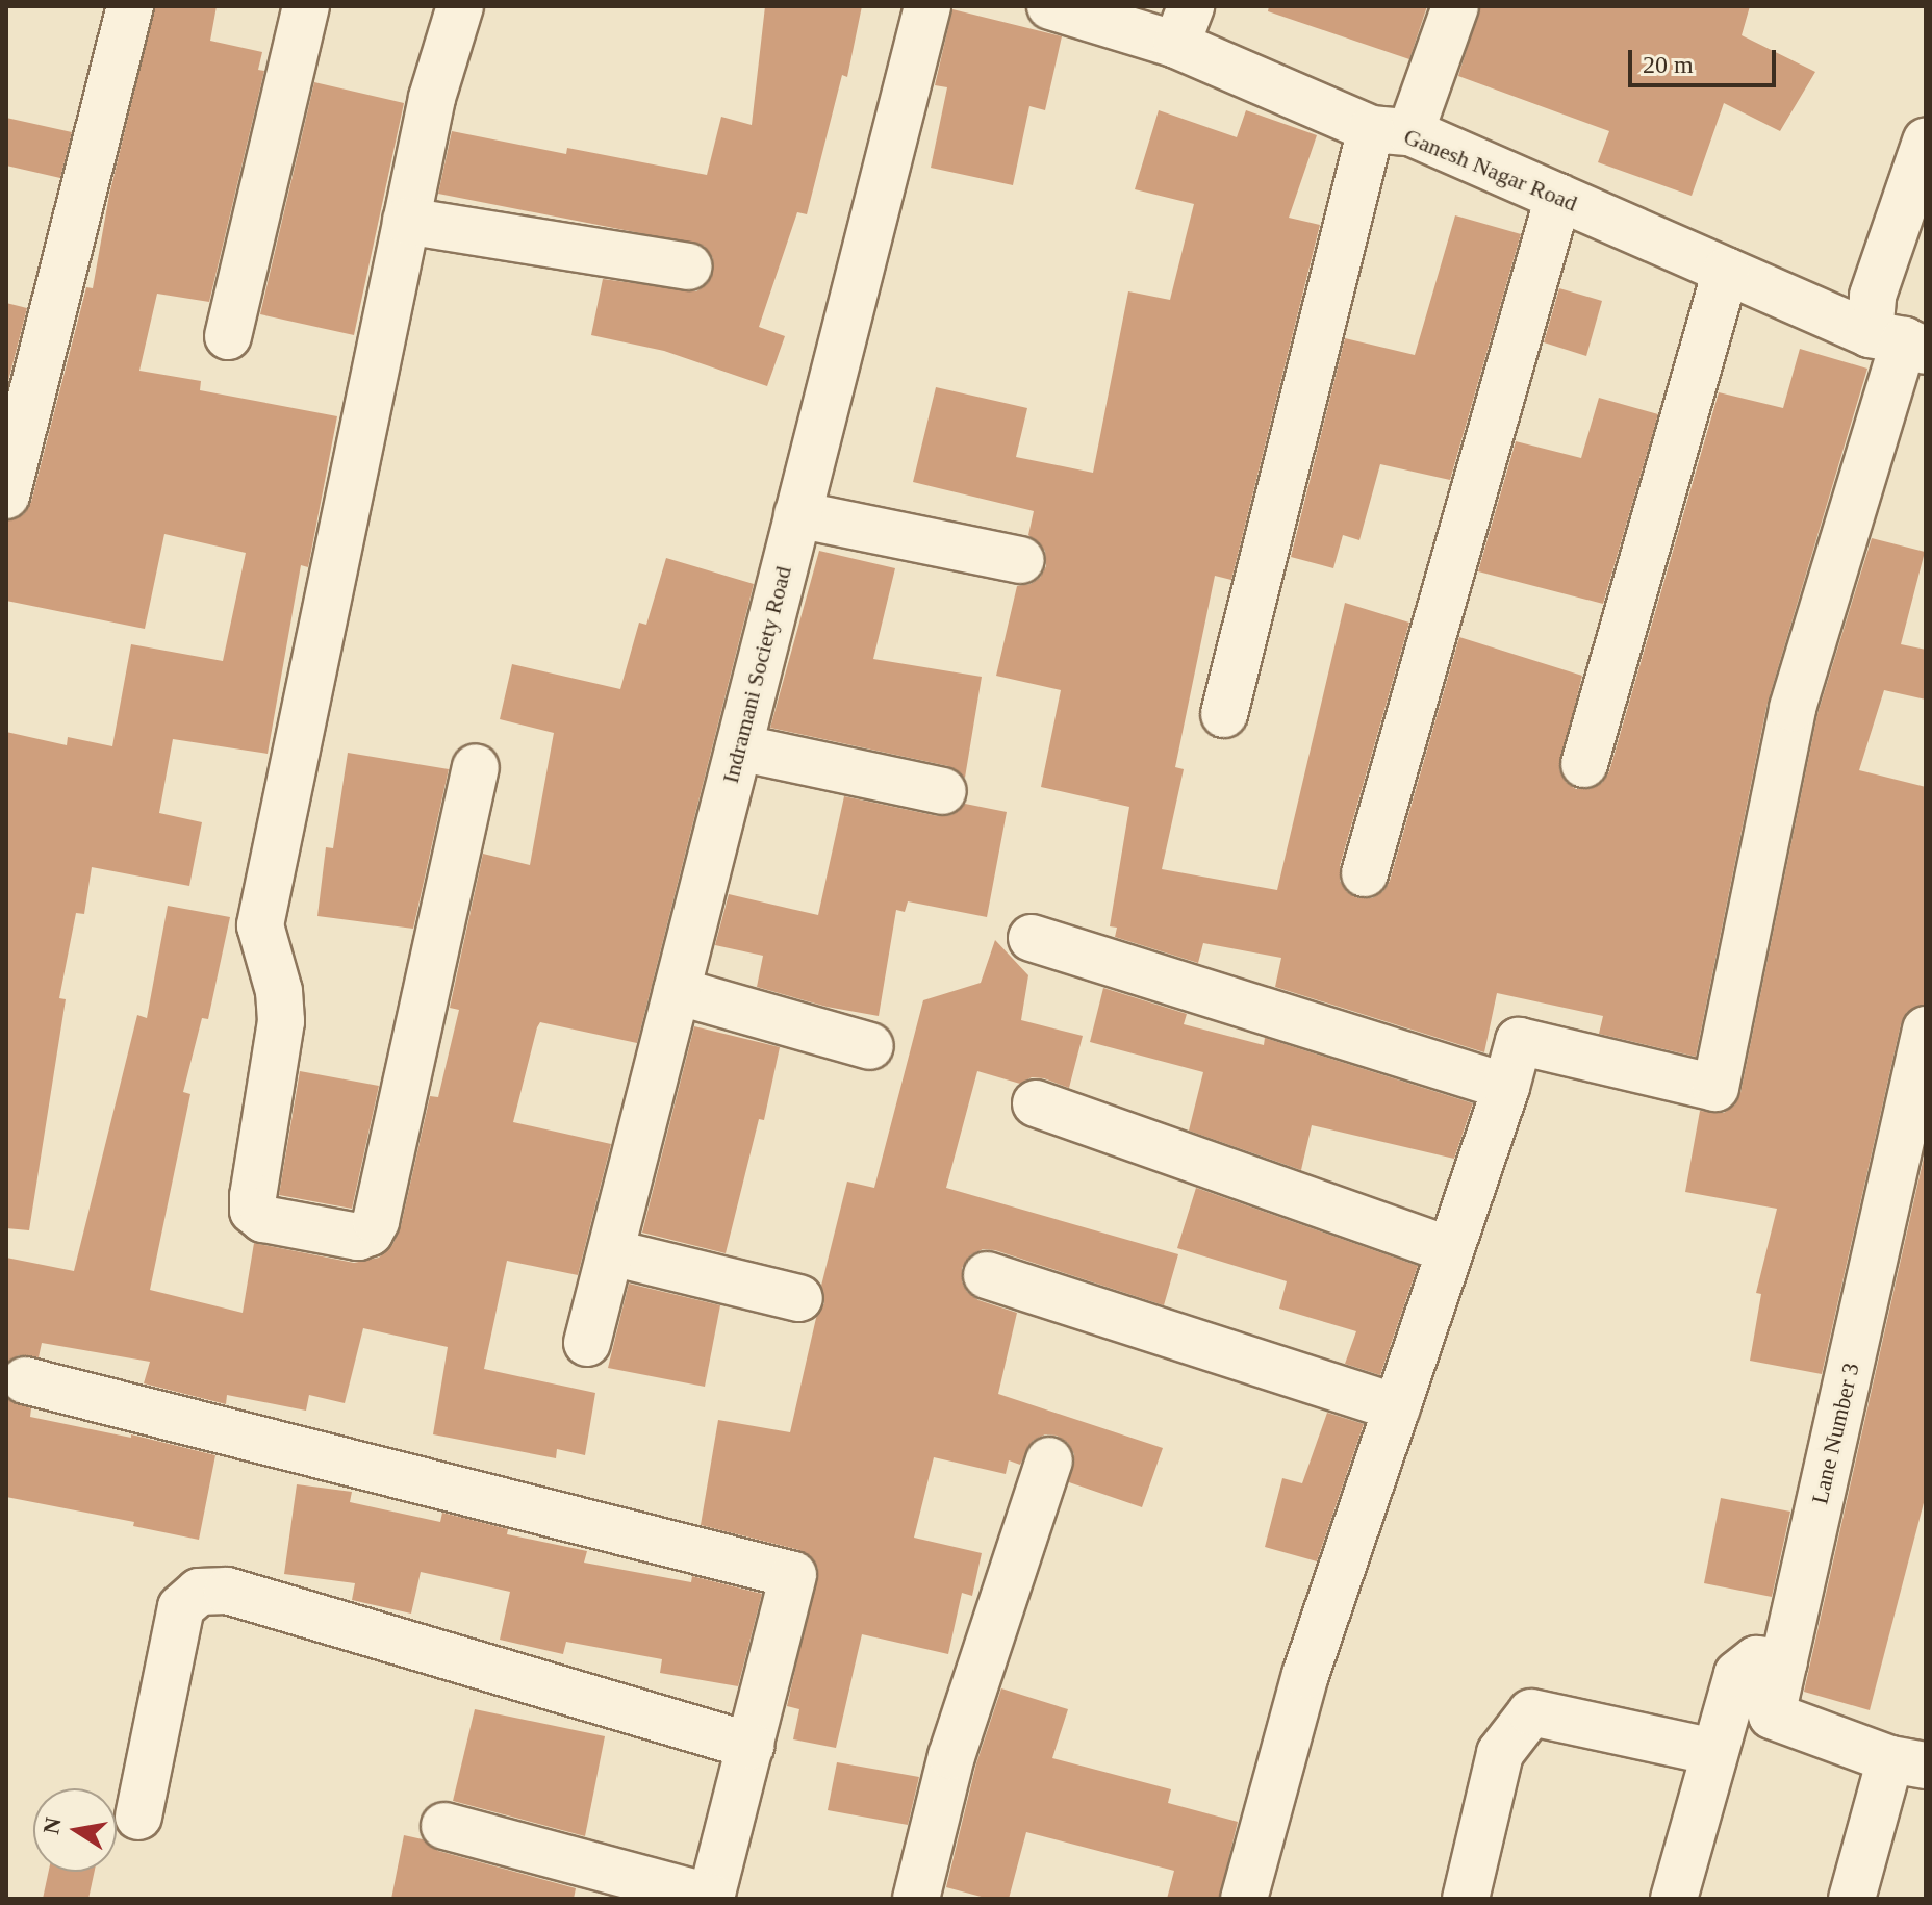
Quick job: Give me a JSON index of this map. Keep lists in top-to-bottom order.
{
  "streets": {
    "street": ["Ganesh Nagar Road", "Indramani Society Road", "Lane Number 3"]
  },
  "scale_bar": "20 m",
  "north": "left"
}
